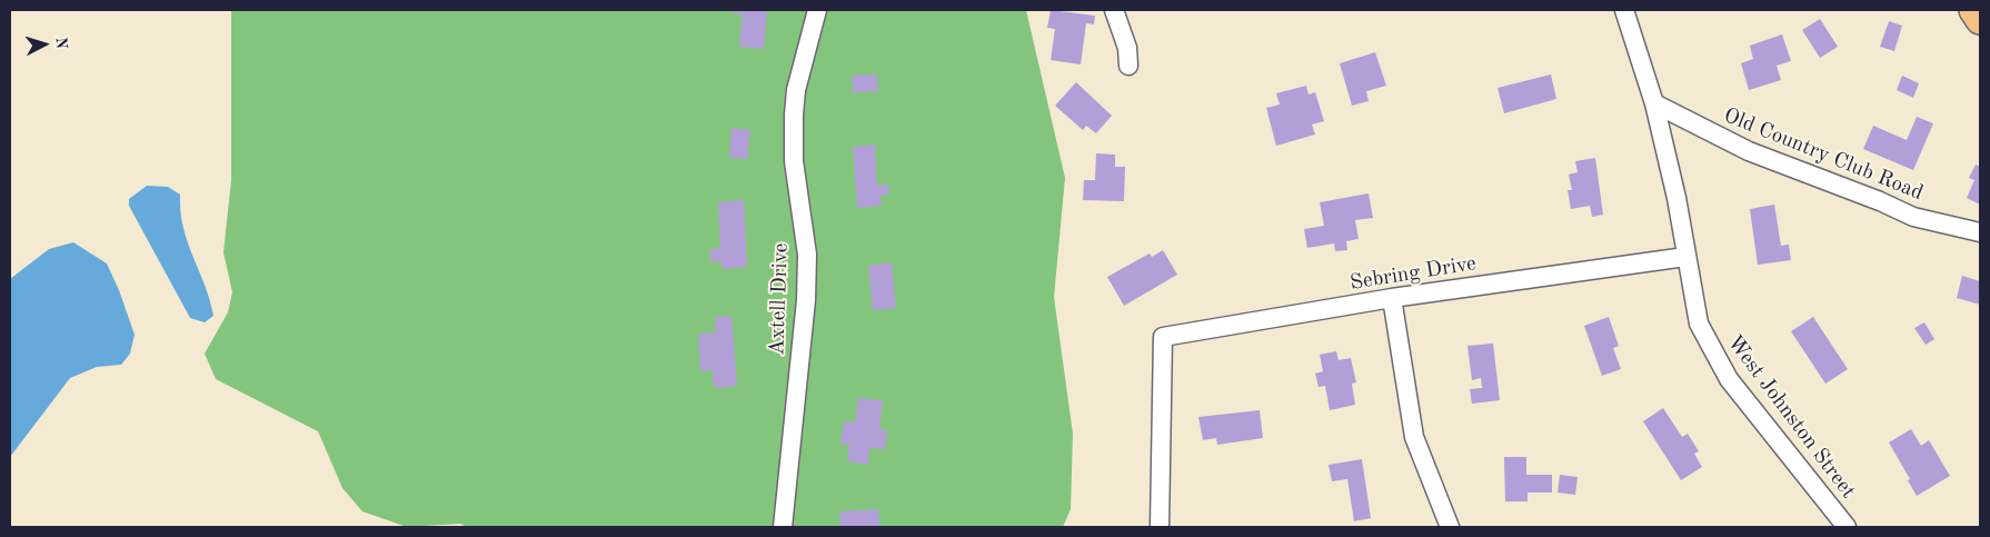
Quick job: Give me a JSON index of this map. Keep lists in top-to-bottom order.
{
  "streets": {
    "street": [
      "Old Country Club Road",
      "Sebring Drive",
      "Axtell Drive",
      "West Johnston Street"
    ]
  },
  "crossings": [
    ["Old Country Club Road", "West Johnston Street"],
    ["Sebring Drive", "West Johnston Street"]
  ],
  "north": "right"
}
